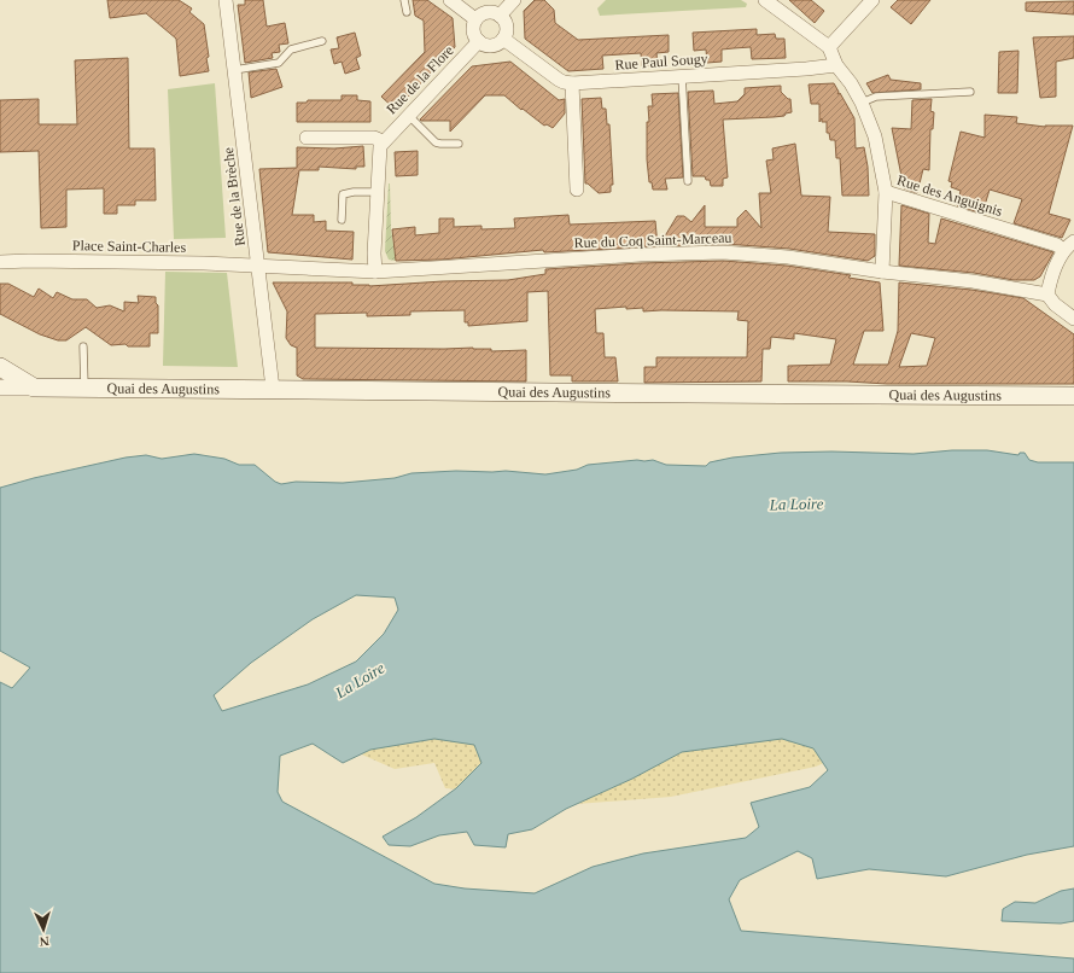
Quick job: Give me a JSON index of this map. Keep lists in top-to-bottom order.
{
  "streets": {
    "main road": ["Quai des Augustins"],
    "street": [
      "Rue Paul Sougy",
      "Rue de la Flore",
      "Rue des Anguignis",
      "Rue de la Brèche",
      "Rue du Coq Saint-Marceau",
      "Place Saint-Charles"
    ]
  },
  "crossings": [
    ["Rue Paul Sougy", "Rue de la Flore"],
    ["Rue Paul Sougy", "Rue des Anguignis"],
    ["Rue de la Brèche", "Rue du Coq Saint-Marceau"],
    ["Rue de la Brèche", "Place Saint-Charles"],
    ["Rue de la Brèche", "Quai des Augustins"],
    ["Rue du Coq Saint-Marceau", "Place Saint-Charles"]
  ],
  "water": ["La Loire"],
  "north": "bottom"
}
